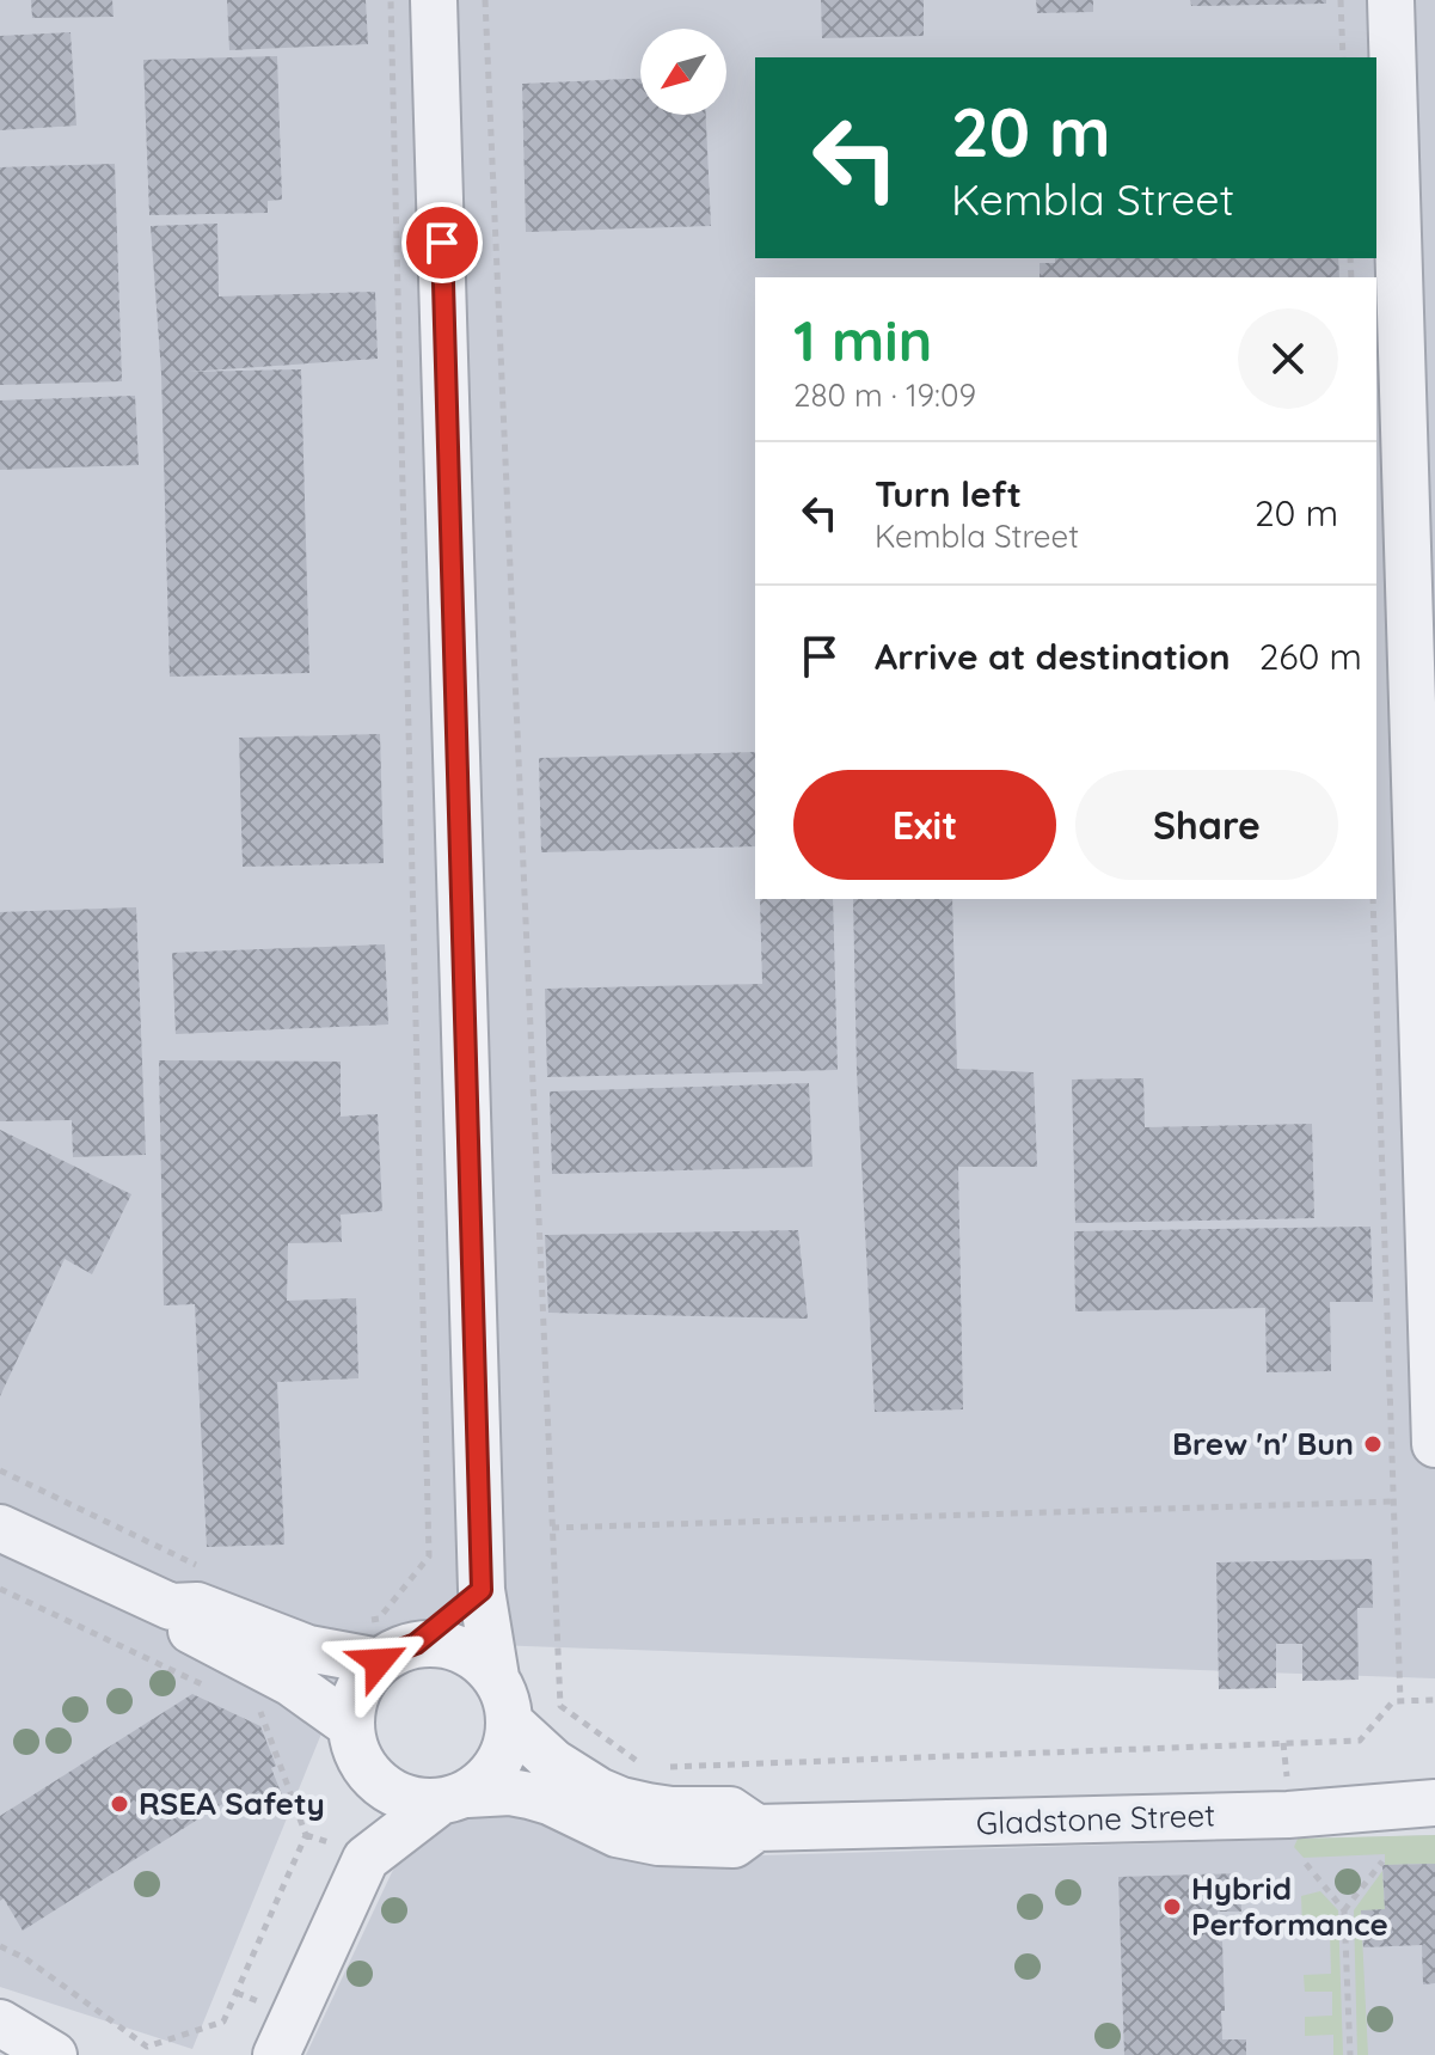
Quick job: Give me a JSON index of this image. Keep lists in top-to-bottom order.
{
  "streets": {
    "street": ["Gladstone Street"]
  },
  "places": ["Brew 'n' Bun", "RSEA Safety", "Hybrid Performance"],
  "north": "bottom left",
  "page": {
    "turn": ["20 m", "Kembla Street"],
    "heading": ["1 min", "280 m · 19:09"],
    "list": [
      {
        "name": "Turn left",
        "note": "Kembla Street",
        "value": "20 m"
      },
      {
        "name": "Arrive at destination",
        "value": "260 m"
      }
    ],
    "buttons": ["Exit", "Share"]
  }
}
